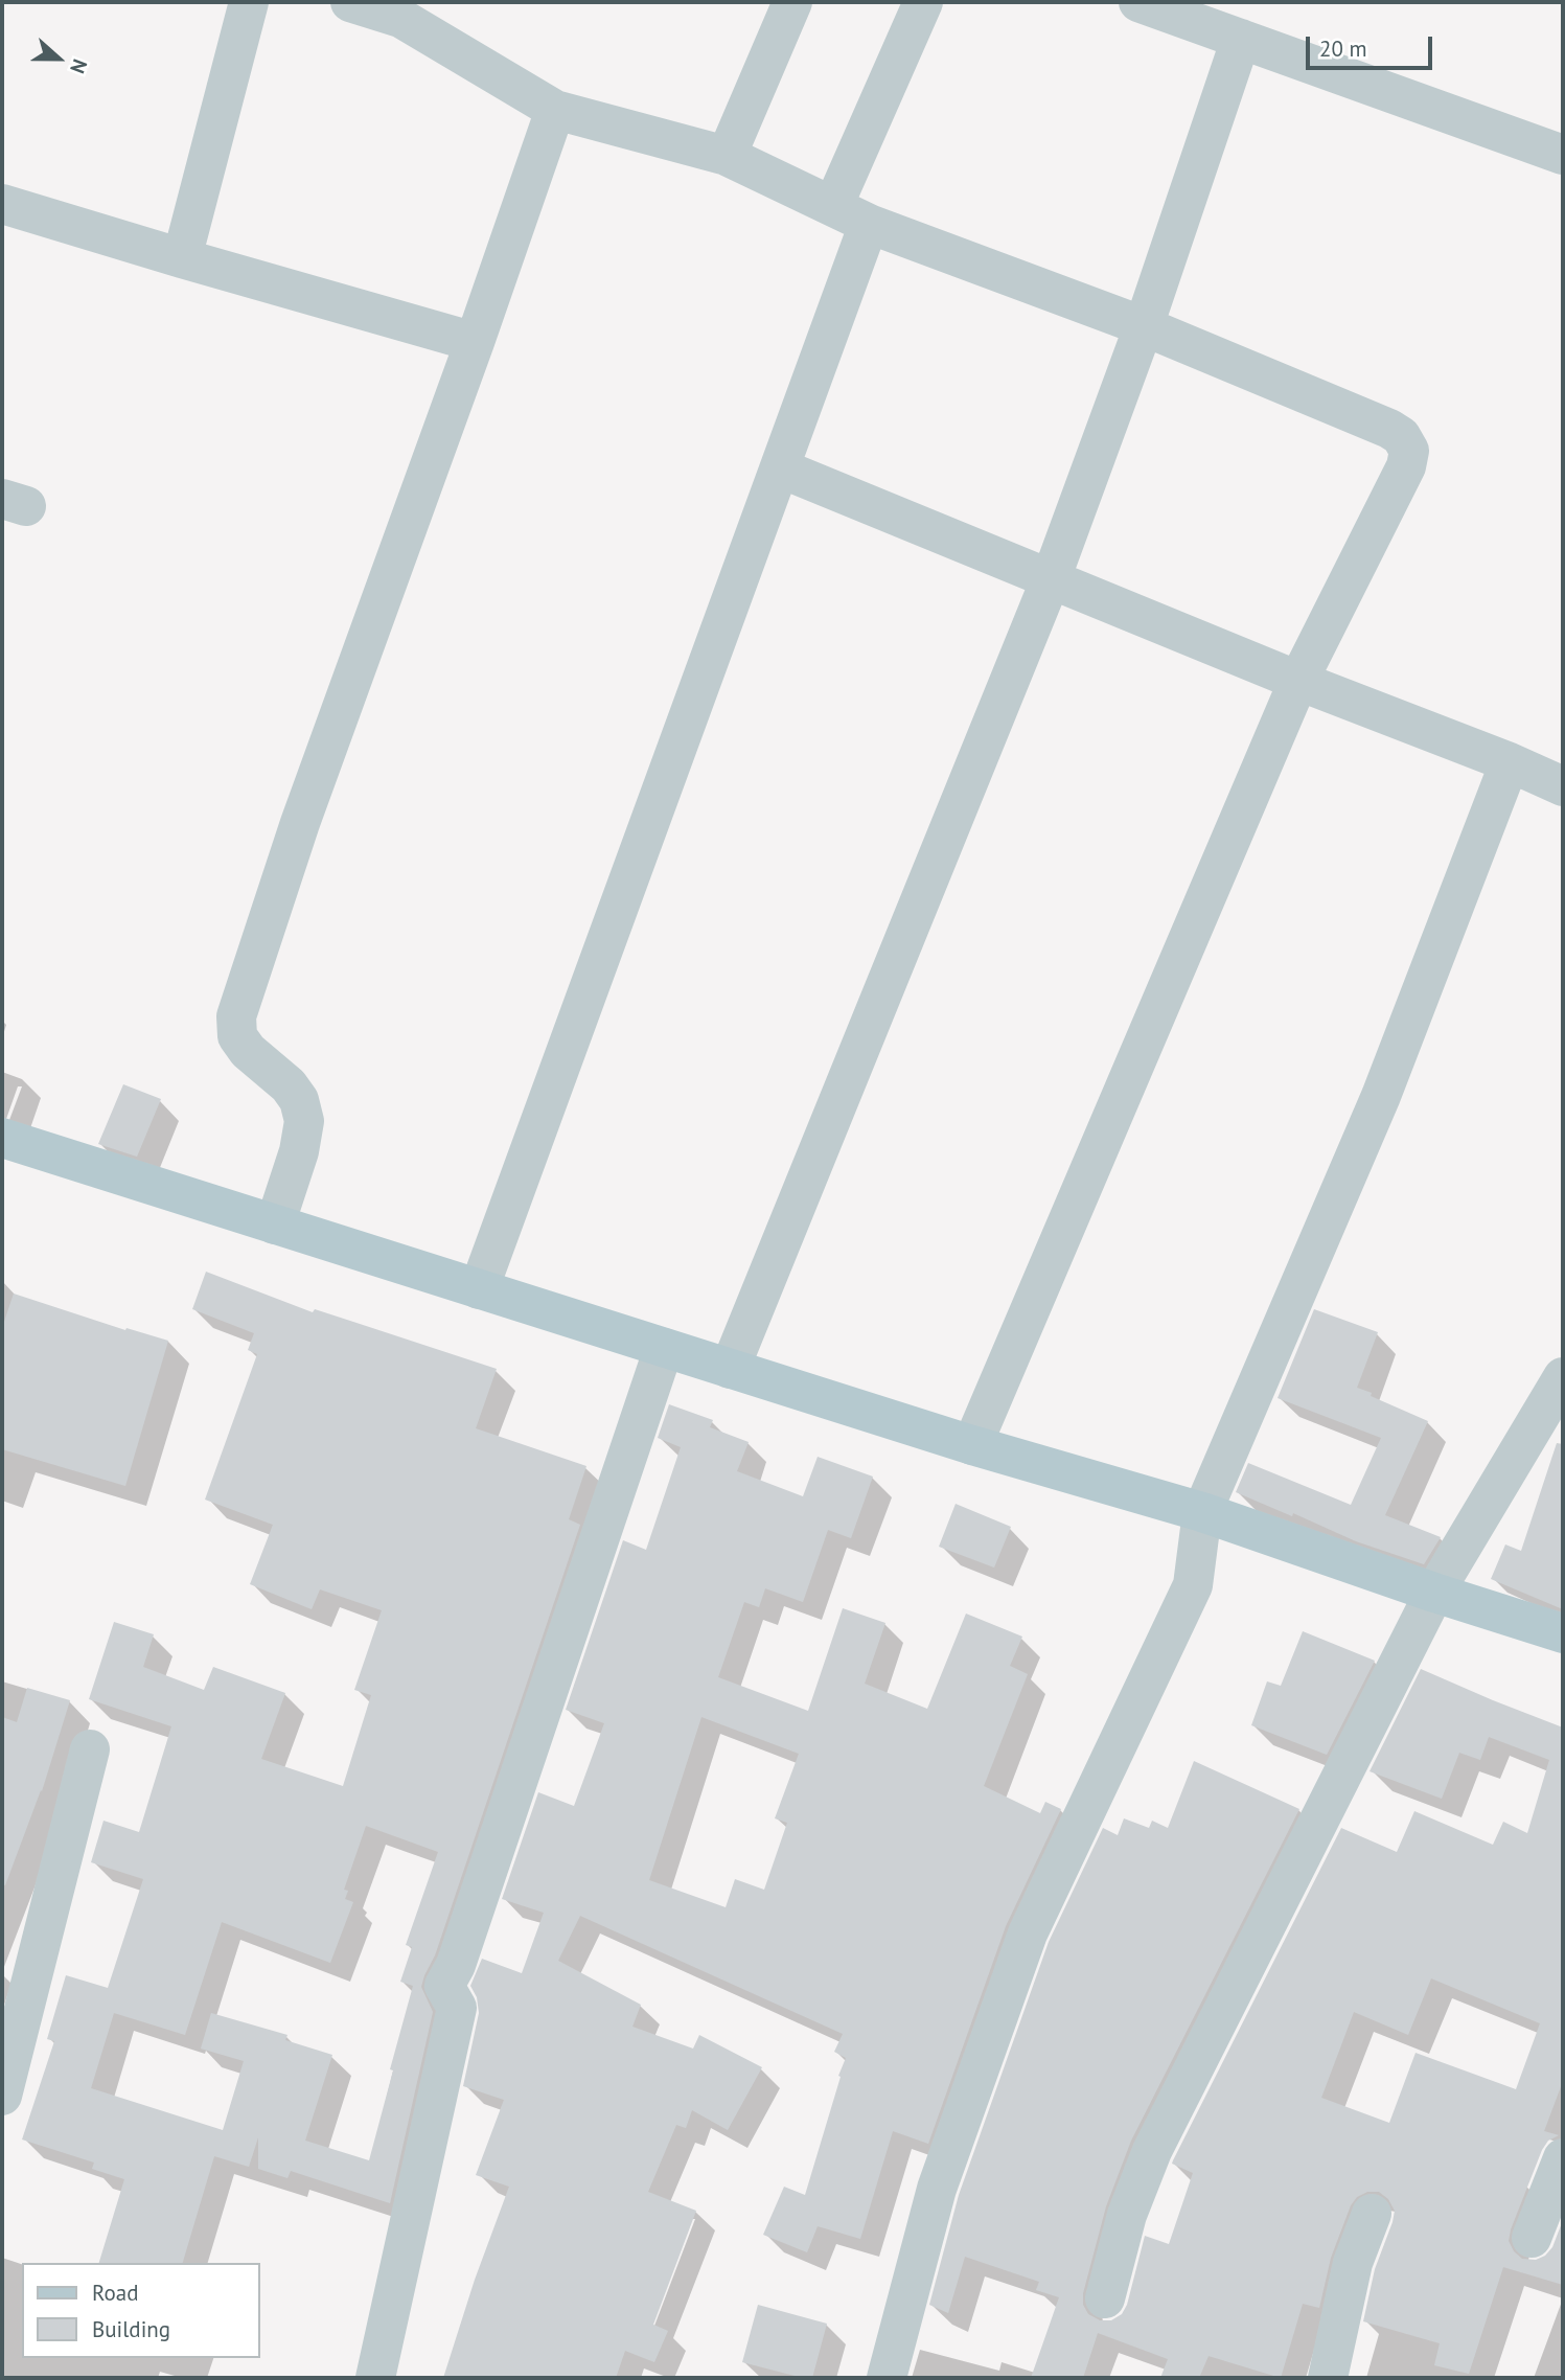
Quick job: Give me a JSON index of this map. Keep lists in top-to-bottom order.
{
  "legend": ["Road", "Building"],
  "scale_bar": "20 m",
  "north": "right"
}
